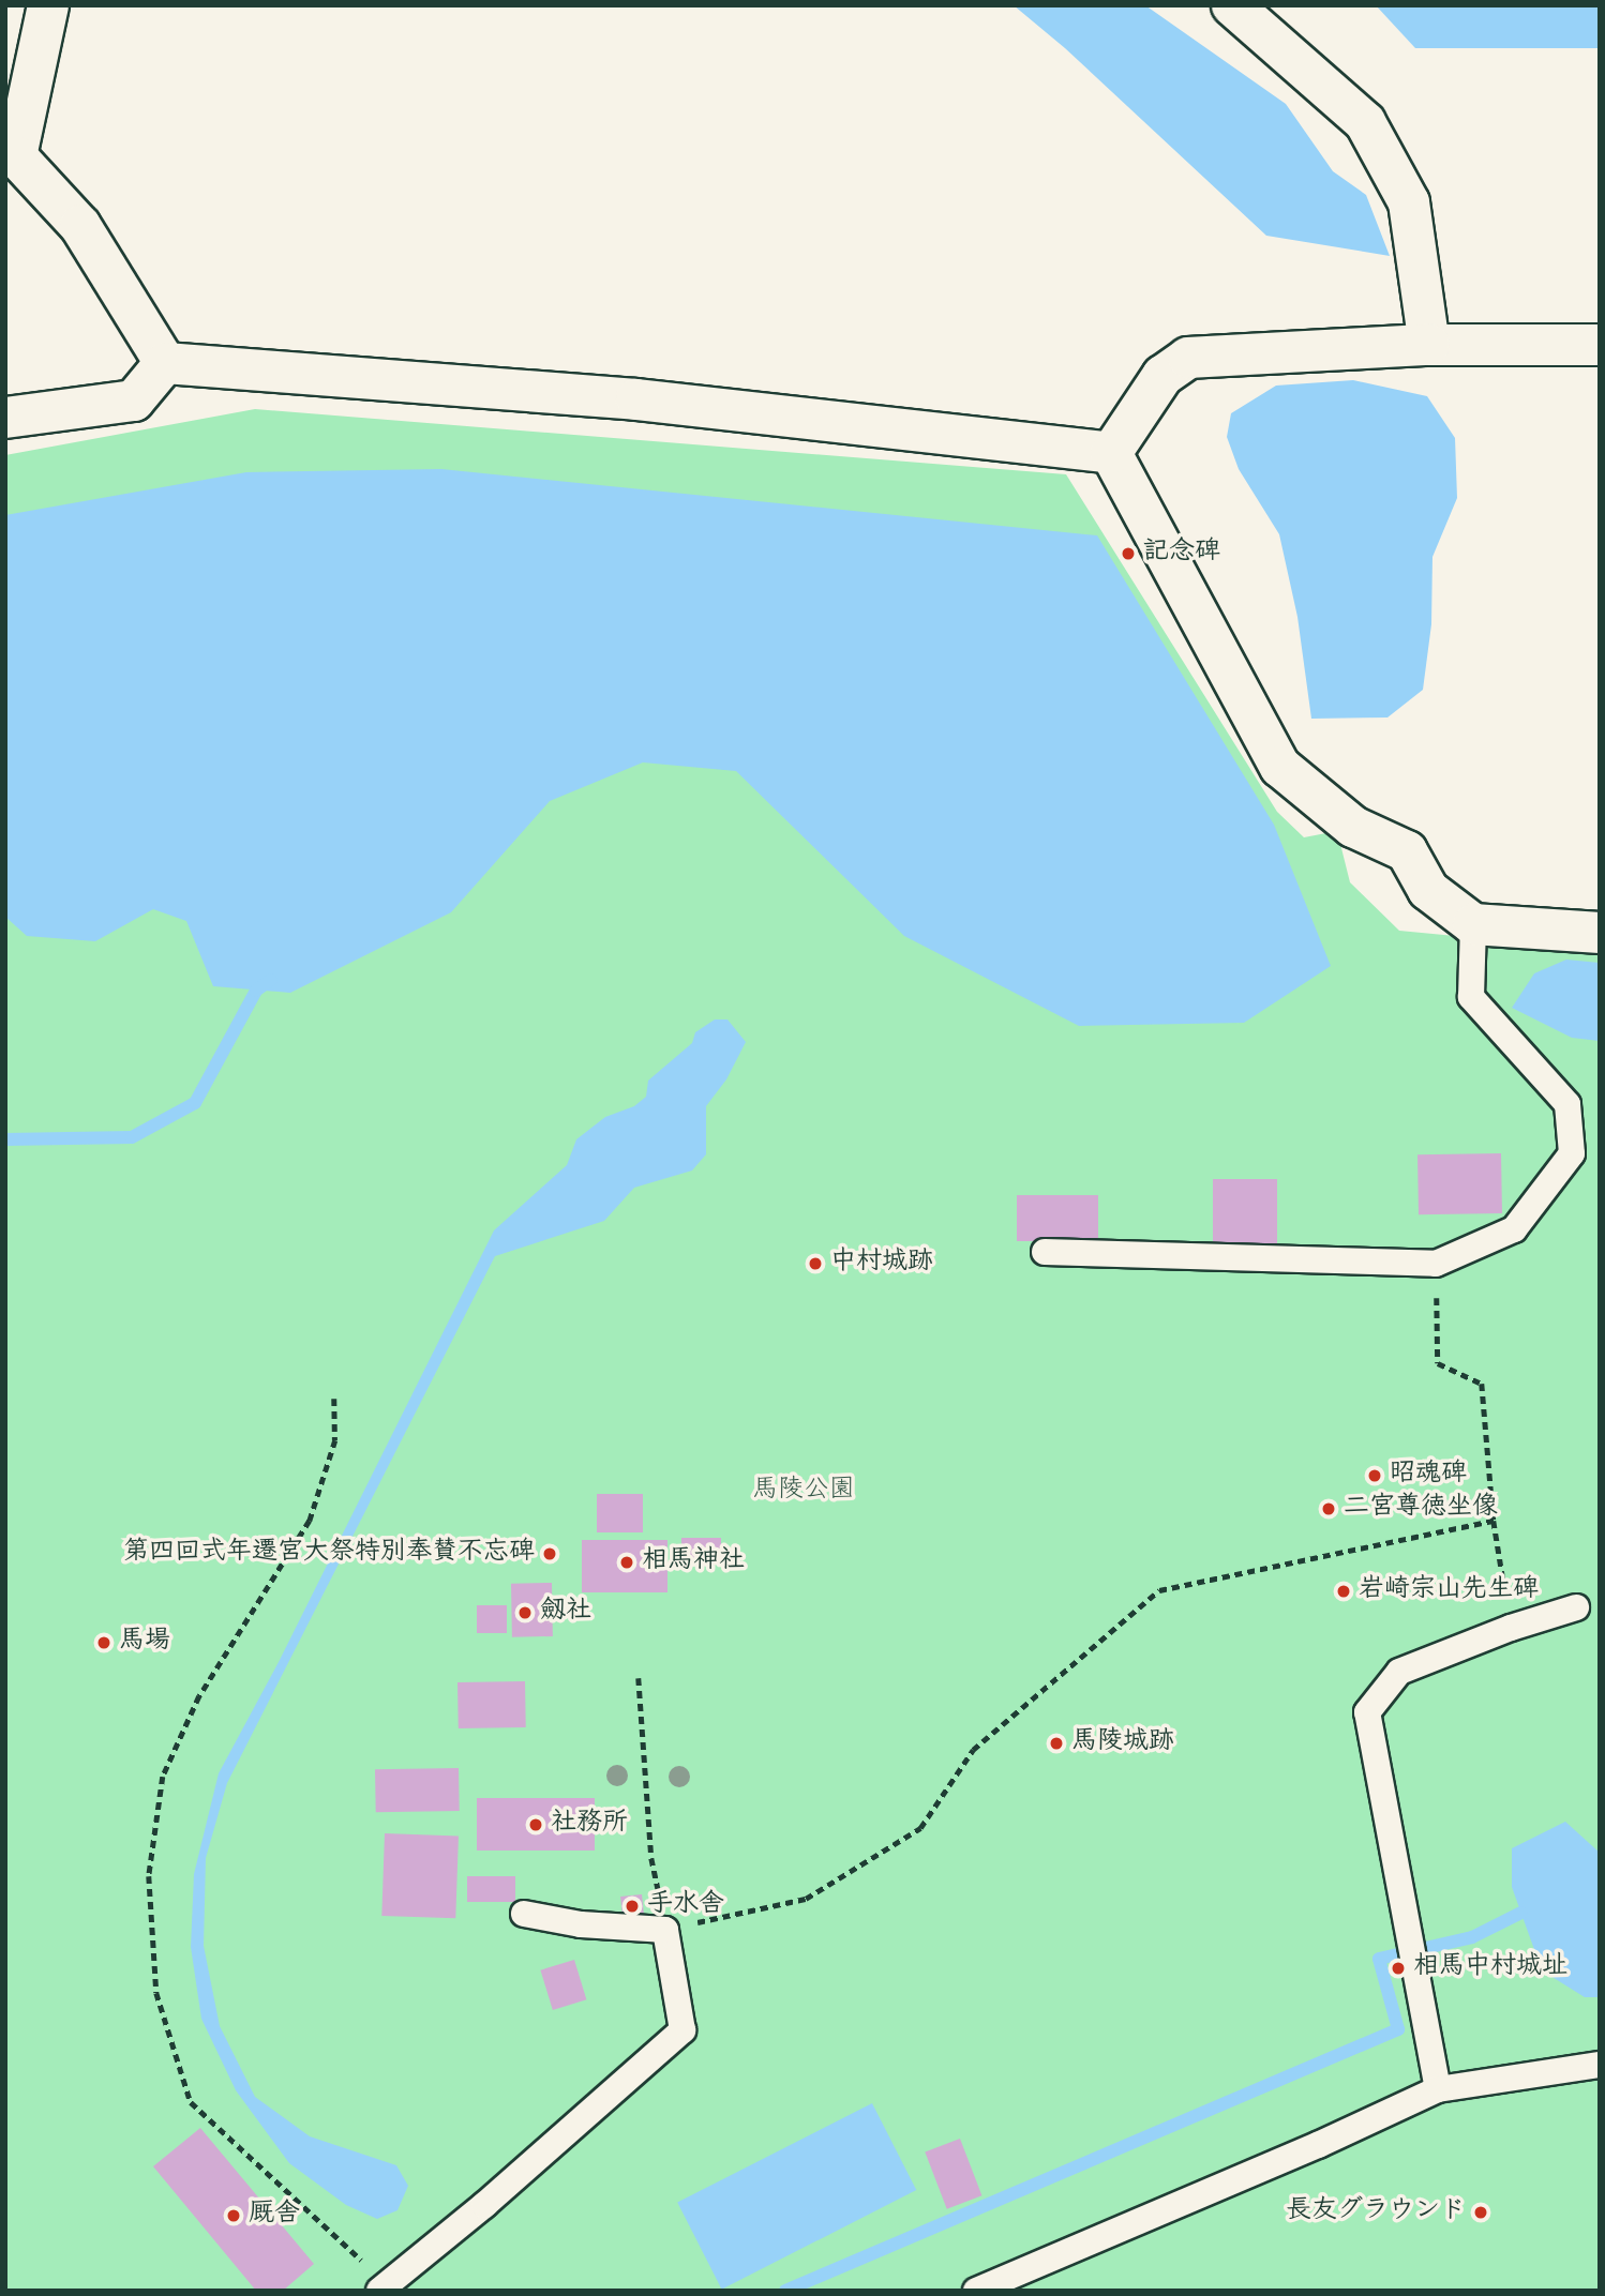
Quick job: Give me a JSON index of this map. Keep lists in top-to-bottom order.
{
  "parks": ["馬陵公園"],
  "places": [
    "記念碑",
    "中村城跡",
    "昭魂碑",
    "二宮尊徳坐像",
    "第四回式年遷宮大祭特別奉賛不忘碑",
    "相馬神社",
    "岩崎宗山先生碑",
    "劔社",
    "馬場",
    "馬陵城跡",
    "社務所",
    "手水舎",
    "相馬中村城址",
    "長友グラウンド",
    "厩舎"
  ]
}
